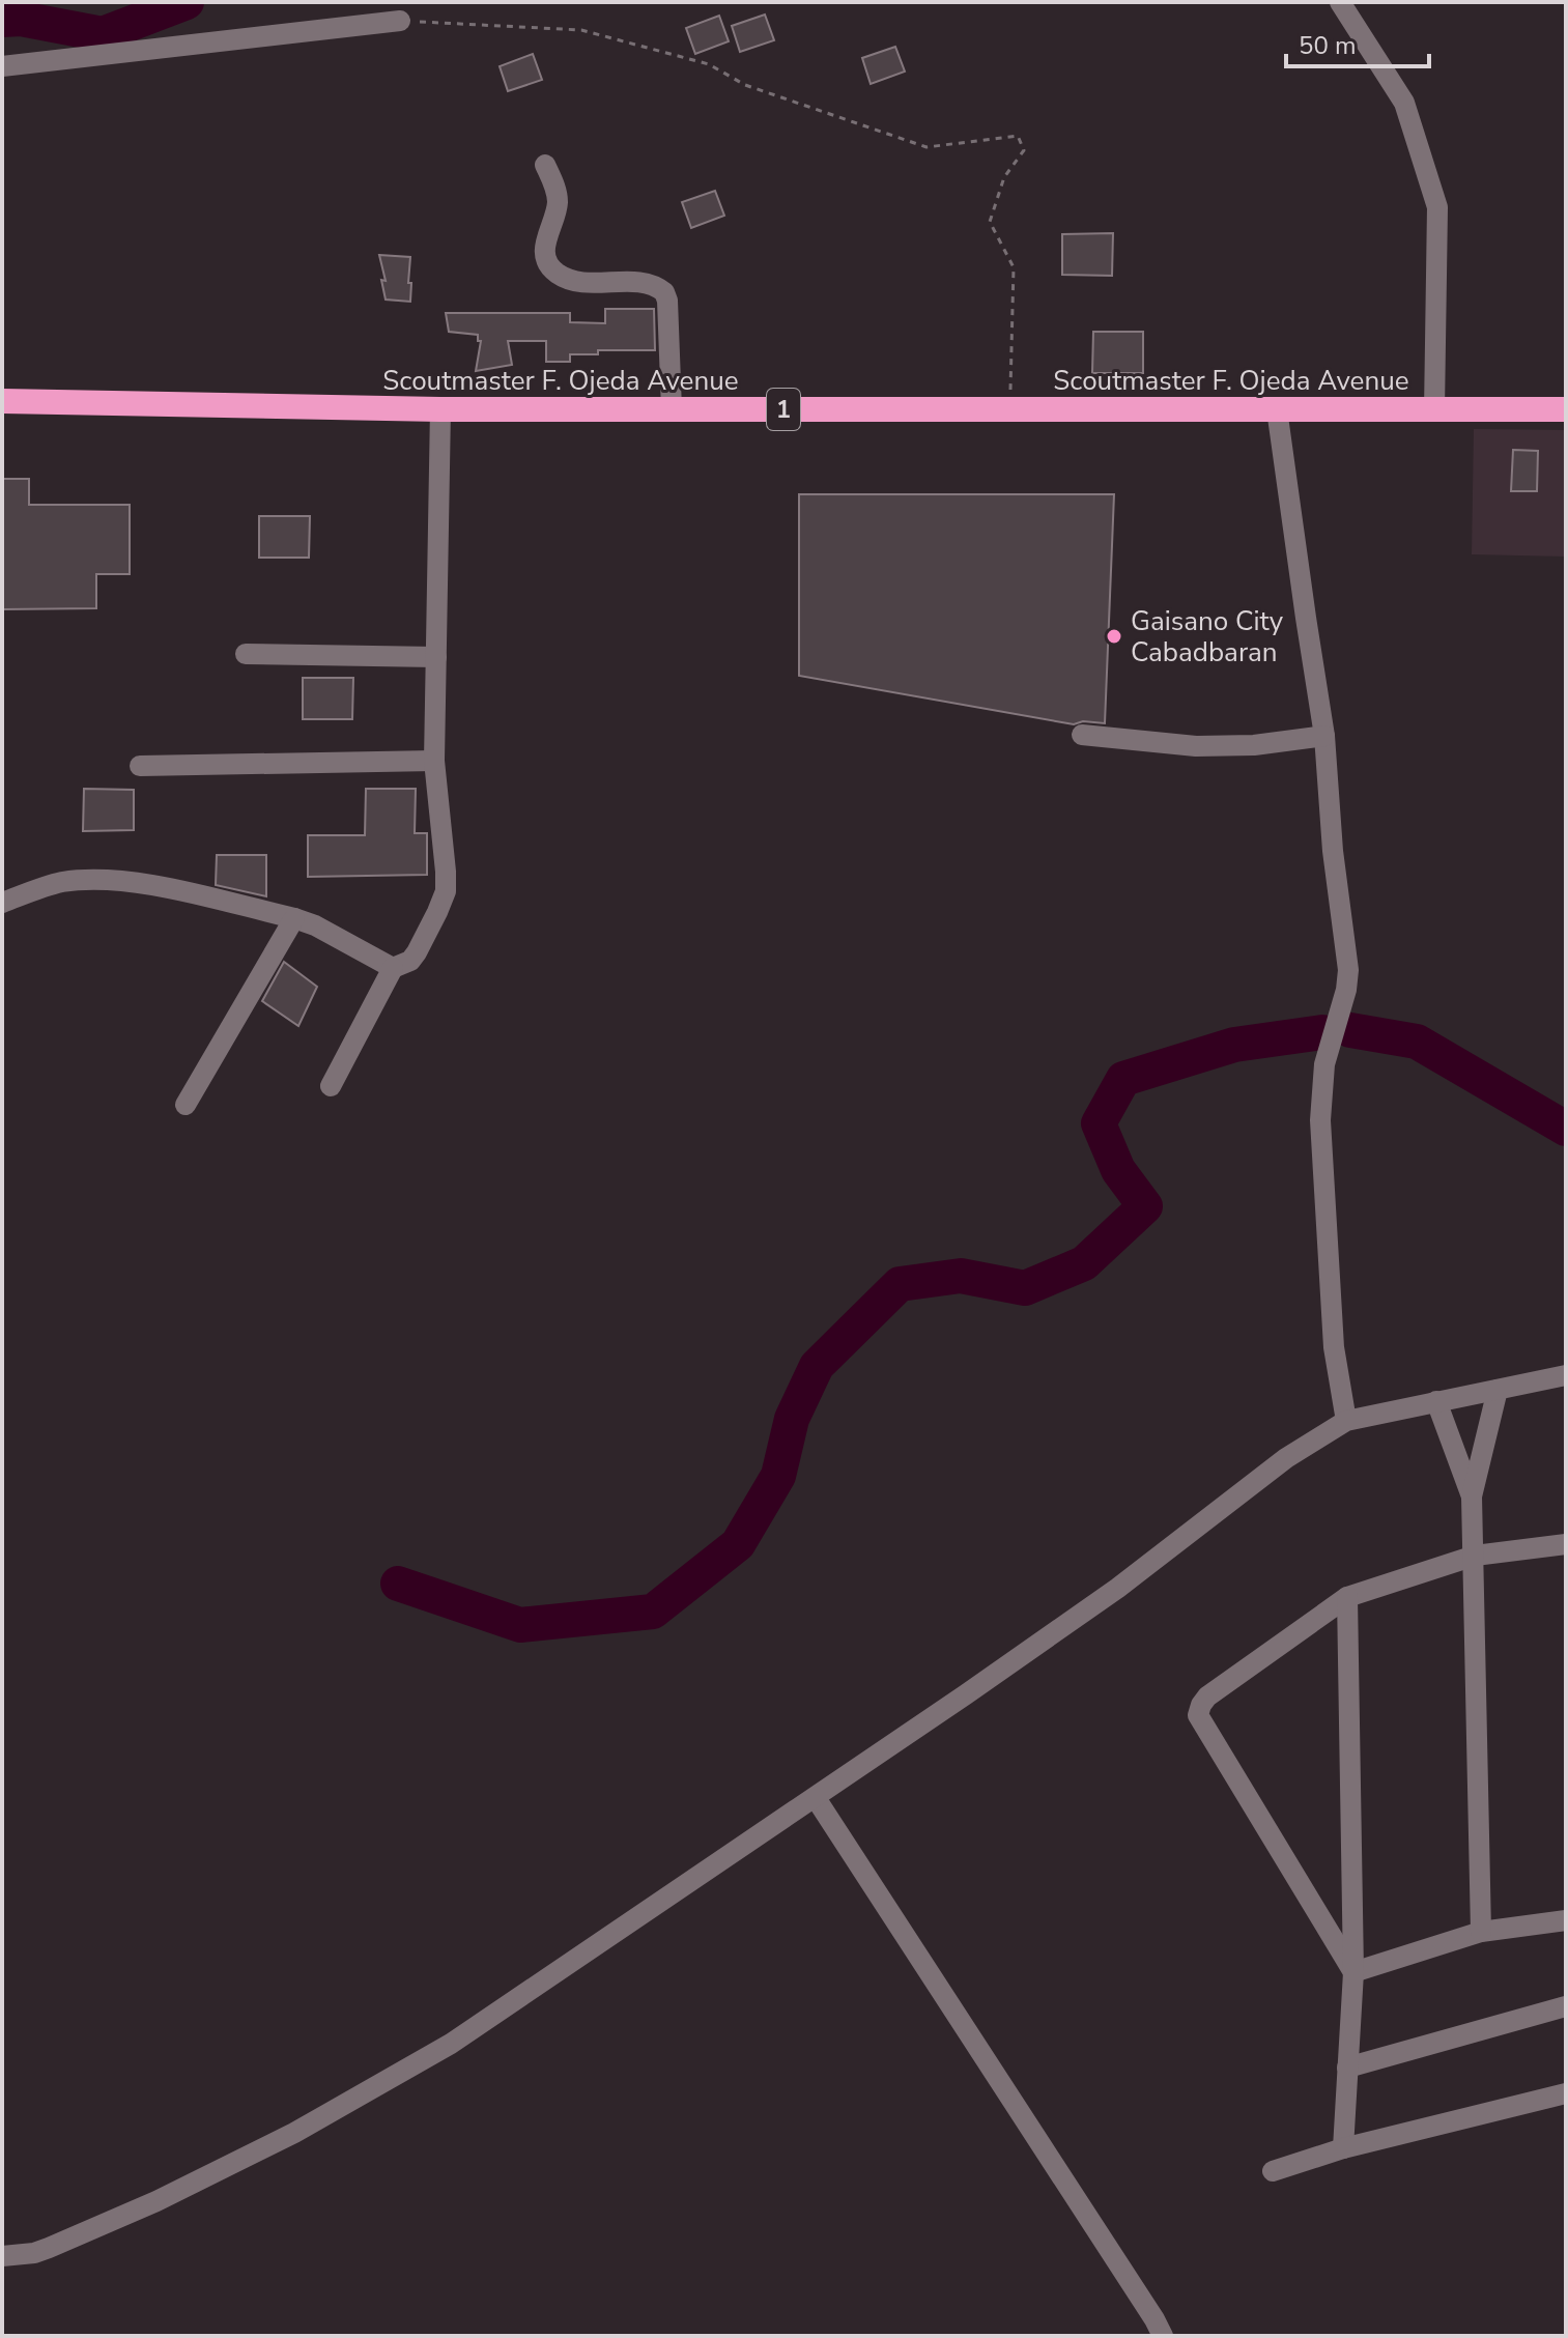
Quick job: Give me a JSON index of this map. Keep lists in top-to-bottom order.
{
  "streets": {
    "highway": ["Scoutmaster F. Ojeda Avenue", "1"]
  },
  "places": ["Gaisano City Cabadbaran"],
  "scale_bar": "50 m"
}
